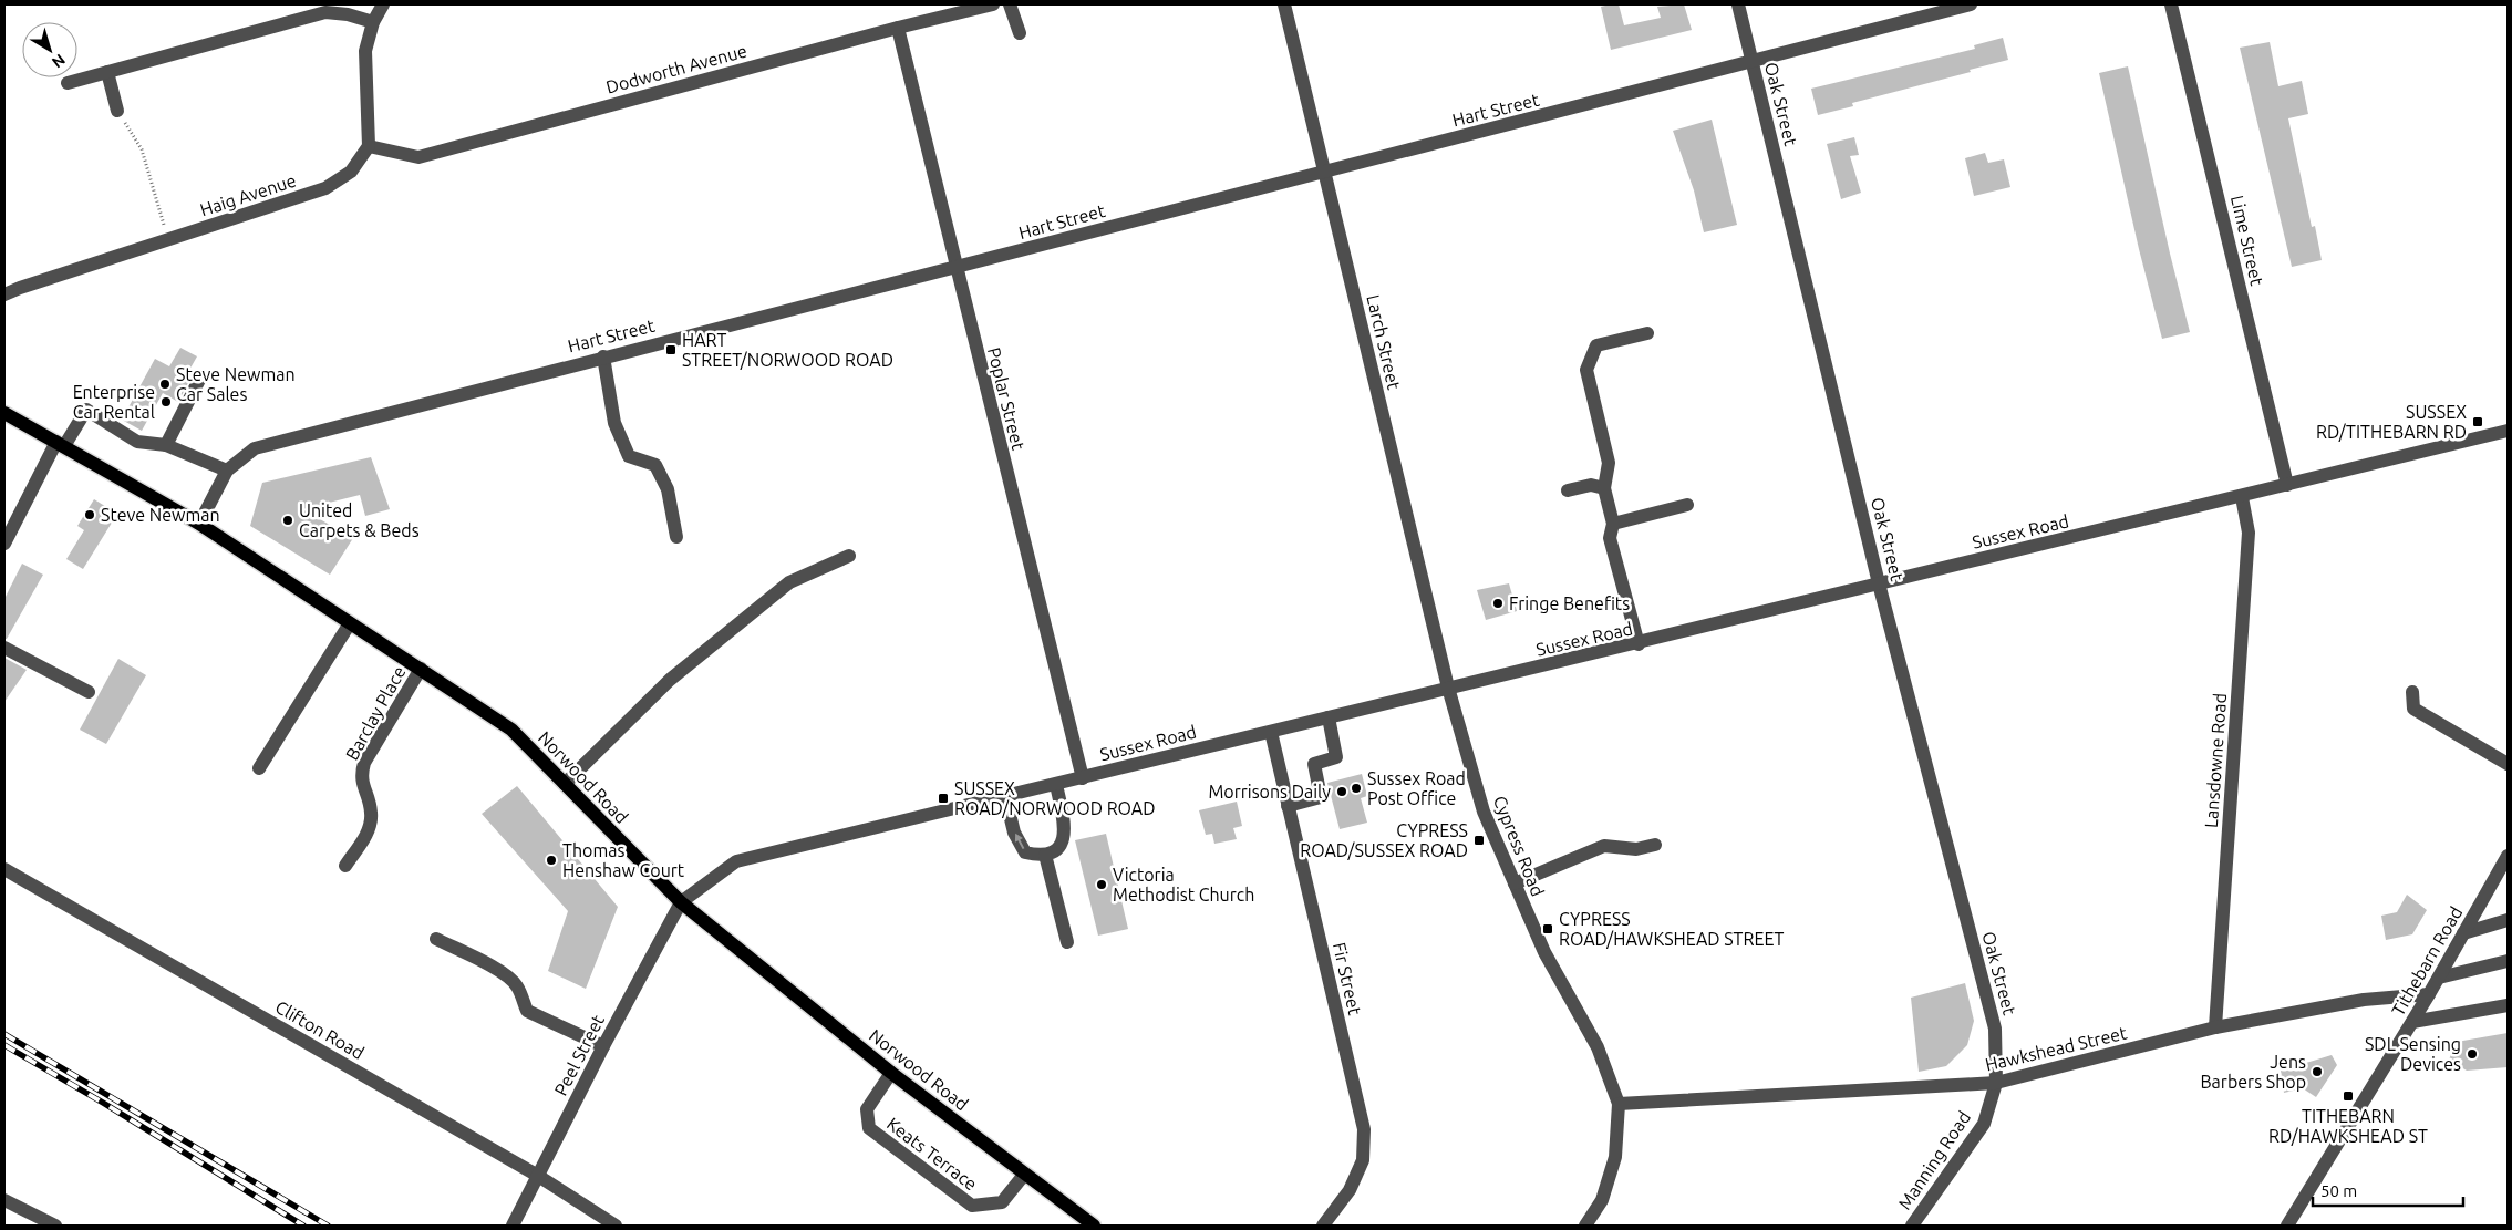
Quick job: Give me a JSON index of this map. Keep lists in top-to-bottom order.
{
  "streets": {
    "main road": ["Norwood Road"],
    "street": [
      "Dodworth Avenue",
      "Oak Street",
      "Hart Street",
      "Haig Avenue",
      "Lime Street",
      "Larch Street",
      "Poplar Street",
      "Sussex Road",
      "Barclay Place",
      "Lansdowne Road",
      "Cypress Road",
      "Tithebarn Road",
      "Fir Street",
      "Clifton Road",
      "Hawkshead Street",
      "Peel Street",
      "Keats Terrace",
      "Manning Road"
    ]
  },
  "crossings": [
    ["Dodworth Avenue", "Haig Avenue"],
    ["Dodworth Avenue", "Poplar Street"],
    ["Oak Street", "Hart Street"],
    ["Oak Street", "Sussex Road"],
    ["Oak Street", "Hawkshead Street"],
    ["Oak Street", "Manning Road"],
    ["Hart Street", "Larch Street"],
    ["Hart Street", "Poplar Street"],
    ["Hart Street", "Norwood Road"],
    ["Lime Street", "Sussex Road"],
    ["Larch Street", "Sussex Road"],
    ["Larch Street", "Cypress Road"],
    ["Poplar Street", "Sussex Road"],
    ["Sussex Road", "Lansdowne Road"],
    ["Sussex Road", "Norwood Road"],
    ["Sussex Road", "Cypress Road"],
    ["Sussex Road", "Fir Street"],
    ["Sussex Road", "Peel Street"],
    ["Barclay Place", "Norwood Road"],
    ["Lansdowne Road", "Hawkshead Street"],
    ["Norwood Road", "Peel Street"],
    ["Norwood Road", "Keats Terrace"],
    ["Cypress Road", "Hawkshead Street"],
    ["Tithebarn Road", "Hawkshead Street"],
    ["Clifton Road", "Peel Street"],
    ["Hawkshead Street", "Manning Road"]
  ],
  "places": {
    "transit": [
      "HART STREET/NORWOOD ROAD",
      "SUSSEX RD/TITHEBARN RD",
      "SUSSEX ROAD/NORWOOD ROAD",
      "CYPRESS ROAD/SUSSEX ROAD",
      "CYPRESS ROAD/HAWKSHEAD STREET",
      "TITHEBARN RD/HAWKSHEAD ST"
    ],
    "other": [
      "Steve Newman Car Sales",
      "Enterprise Car Rental",
      "Steve Newman",
      "United Carpets & Beds",
      "Fringe Benefits",
      "Sussex Road Post Office",
      "Morrisons Daily",
      "Thomas Henshaw Court",
      "Victoria Methodist Church",
      "SDL Sensing Devices",
      "Jens Barbers Shop"
    ]
  },
  "scale_bar": "50 m",
  "north": "bottom right"
}
